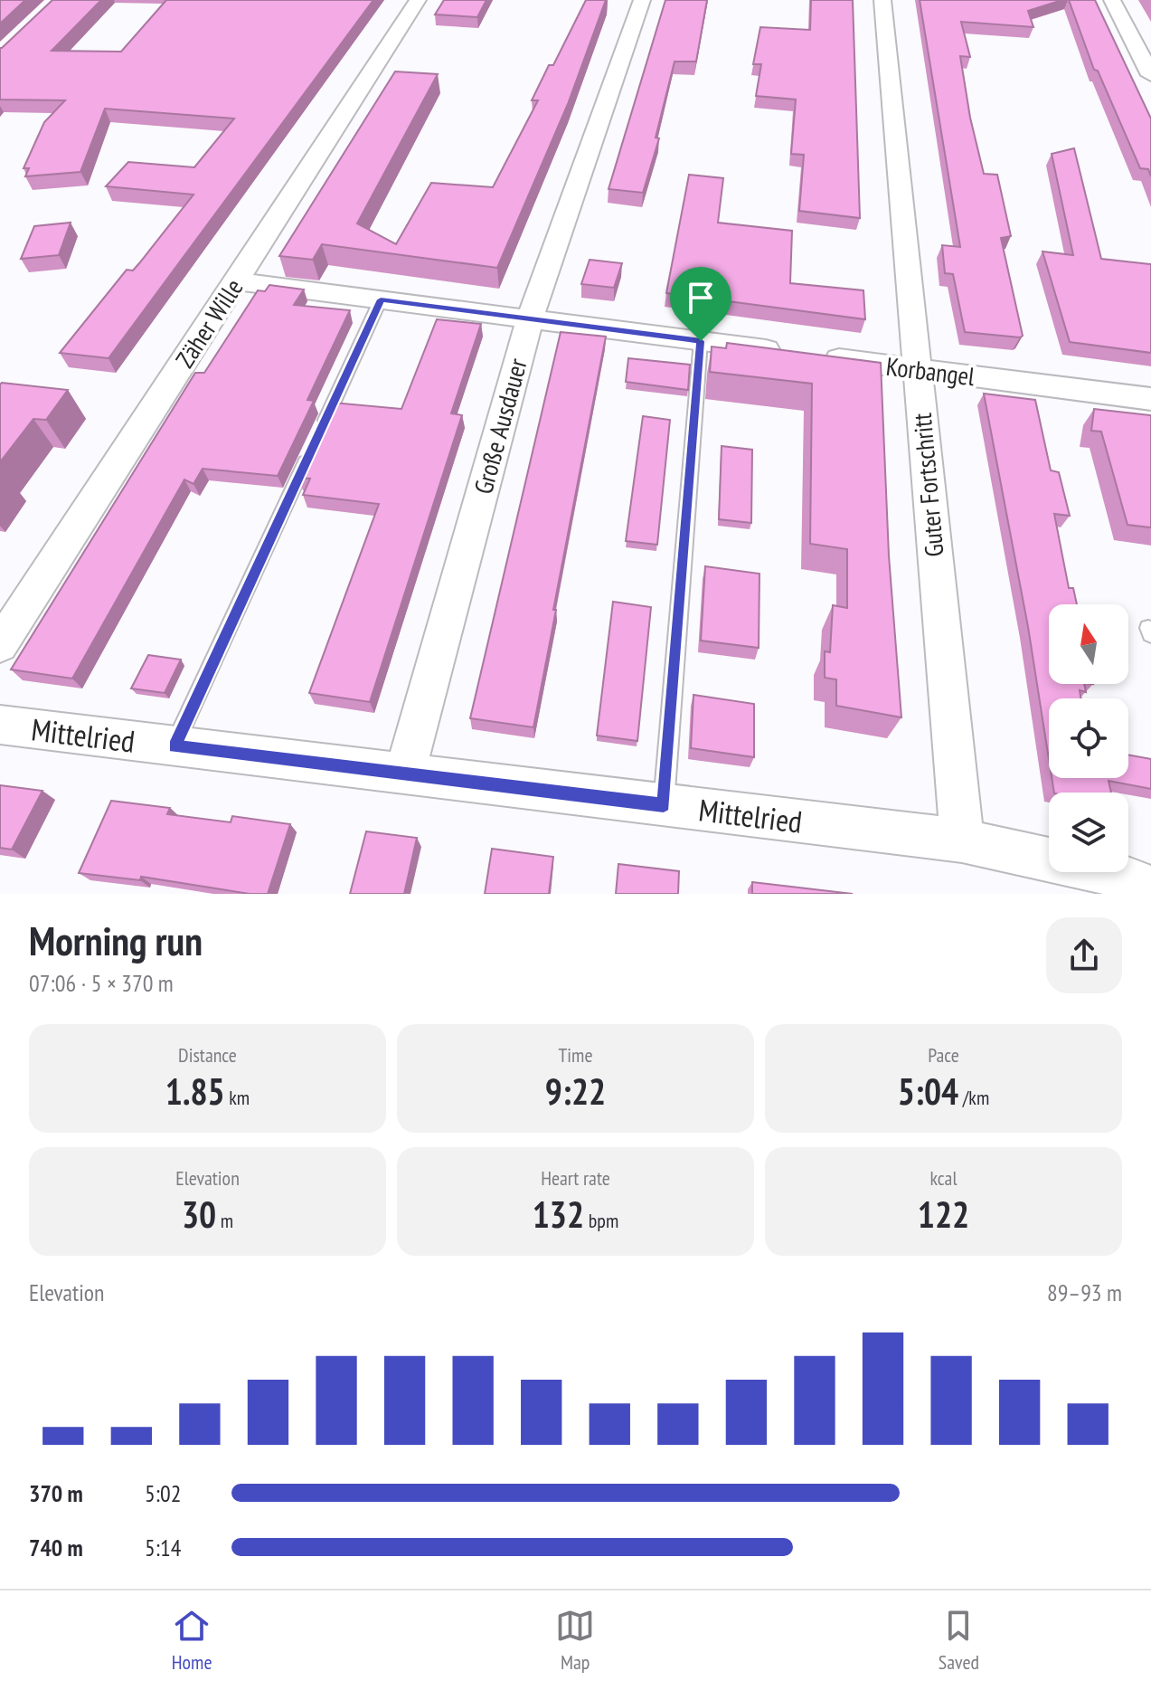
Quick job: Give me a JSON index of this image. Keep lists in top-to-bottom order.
{
  "streets": {
    "street": [
      "Zäher Wille",
      "Korbangel",
      "Große Ausdauer",
      "Guter Fortschritt",
      "Mittelried"
    ]
  },
  "crossings": [
    ["Zäher Wille", "Korbangel"],
    ["Korbangel", "Große Ausdauer"],
    ["Korbangel", "Guter Fortschritt"],
    ["Große Ausdauer", "Mittelried"],
    ["Guter Fortschritt", "Mittelried"]
  ],
  "north": "top",
  "page": {
    "heading": ["Morning run", "07:06 · 5 × 370 m"],
    "stats": [
      ["Distance", "1.85 km"],
      ["Time", "9:22"],
      ["Pace", "5:04 /km"],
      ["Elevation", "30 m"],
      ["Heart rate", "132 bpm"],
      ["kcal", "122"]
    ],
    "chart": ["Elevation", "89–93 m"],
    "list": [
      {
        "name": "370 m",
        "note": "5:02"
      },
      {
        "name": "740 m",
        "note": "5:14"
      }
    ],
    "tabs": ["Home", "Map", "Saved"]
  }
}
